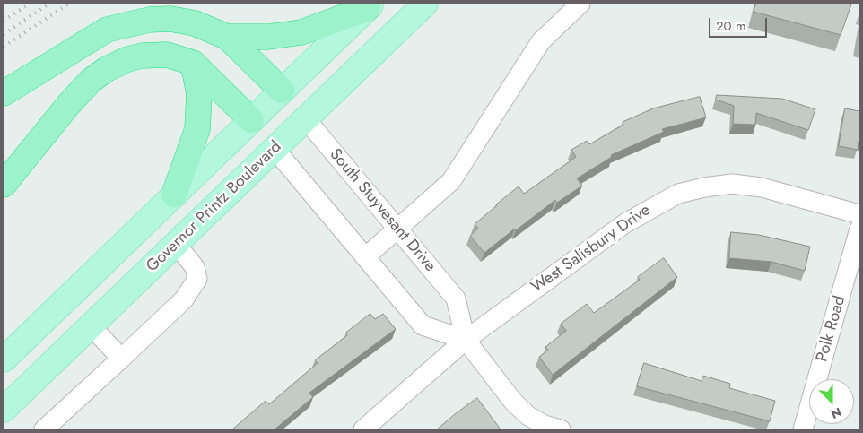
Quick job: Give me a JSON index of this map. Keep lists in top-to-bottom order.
{
  "streets": {
    "main road": ["Governor Printz Boulevard", "South Stuyvesant Drive"],
    "street": ["West Salisbury Drive", "Polk Road"]
  },
  "crossings": [
    ["Governor Printz Boulevard", "South Stuyvesant Drive"],
    ["South Stuyvesant Drive", "West Salisbury Drive"]
  ],
  "scale_bar": "20 m",
  "north": "bottom"
}
